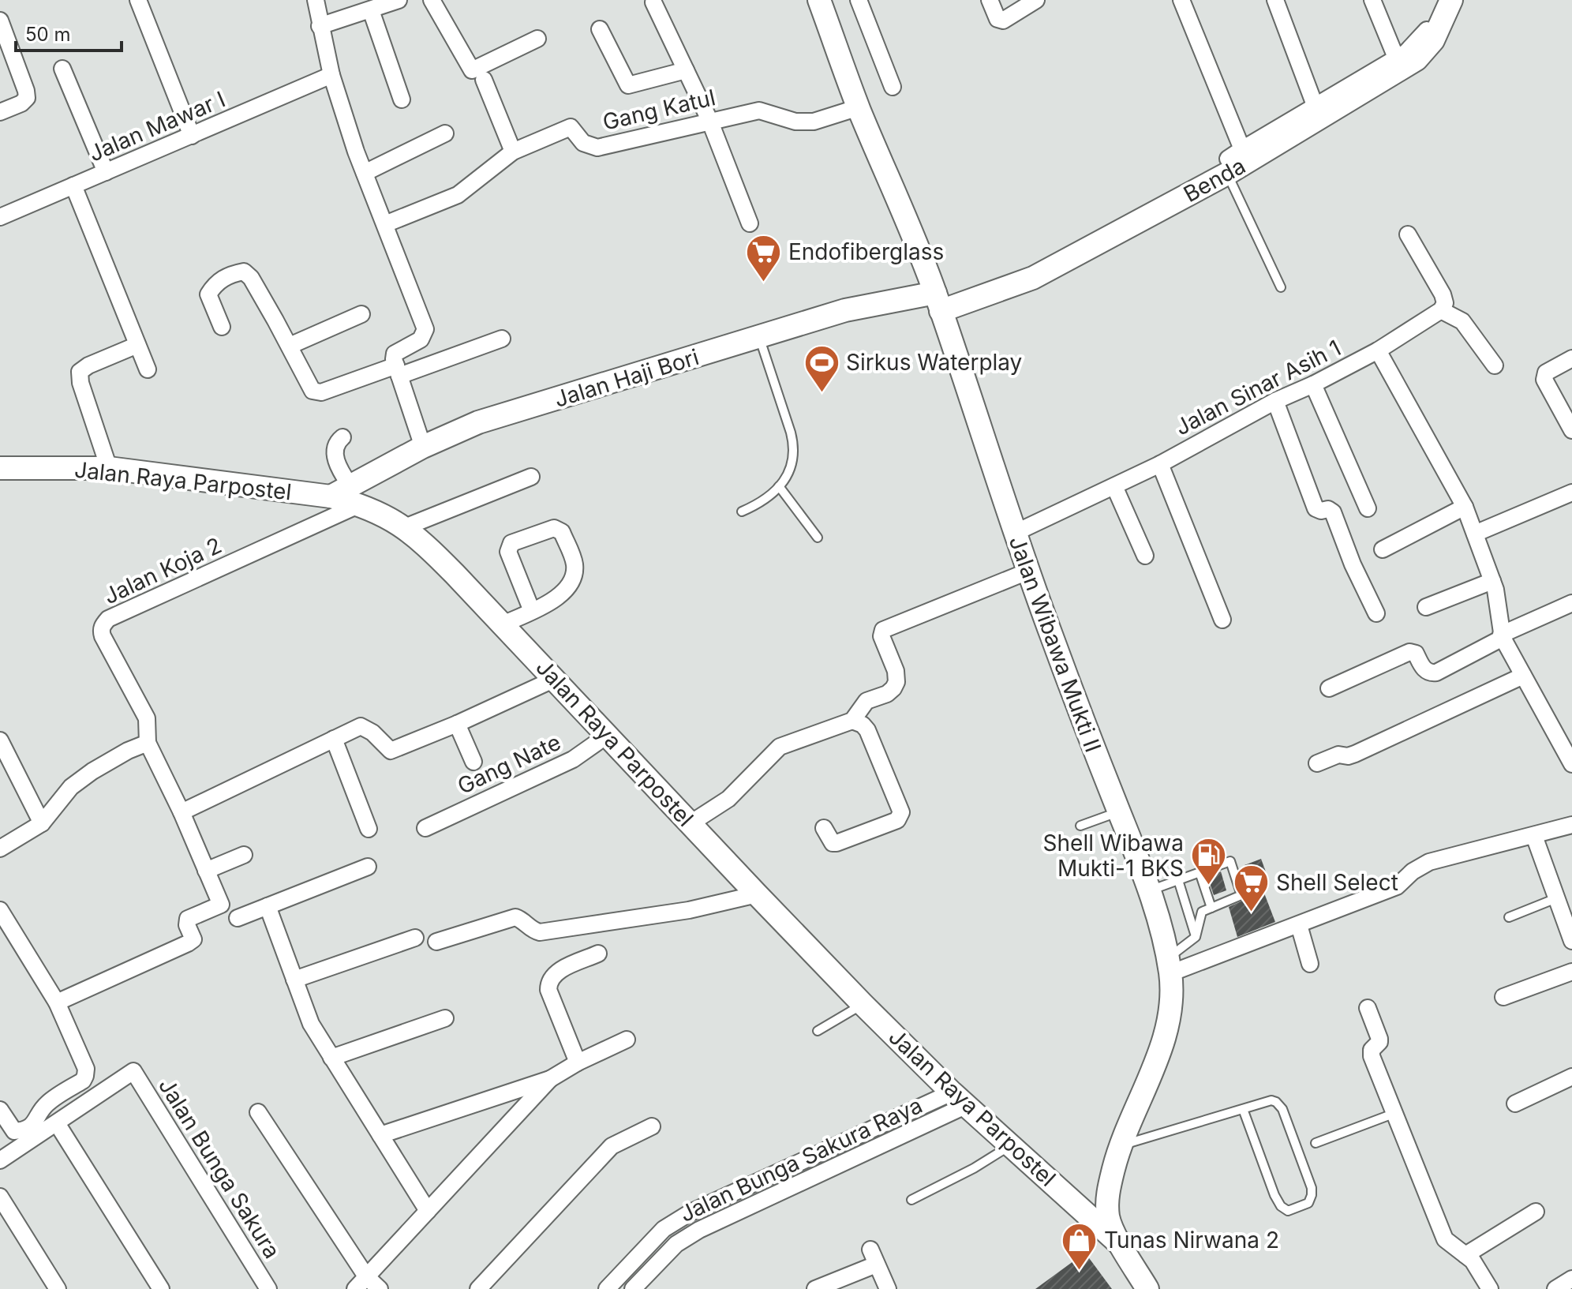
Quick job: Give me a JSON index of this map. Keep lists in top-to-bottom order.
{
  "streets": {
    "main road": [
      "Benda",
      "Jalan Haji Bori",
      "Jalan Raya Parpostel",
      "Jalan Wibawa Mukti II"
    ],
    "street": [
      "Gang Katul",
      "Jalan Mawar I",
      "Jalan Sinar Asih 1",
      "Jalan Koja 2",
      "Gang Nate",
      "Jalan Bunga Sakura Raya",
      "Jalan Bunga Sakura"
    ]
  },
  "crossings": [
    ["Gang Katul", "Jalan Wibawa Mukti II"],
    ["Benda", "Jalan Haji Bori"],
    ["Benda", "Jalan Wibawa Mukti II"],
    ["Jalan Haji Bori", "Jalan Raya Parpostel"],
    ["Jalan Haji Bori", "Jalan Koja 2"],
    ["Jalan Haji Bori", "Jalan Wibawa Mukti II"],
    ["Jalan Sinar Asih 1", "Jalan Wibawa Mukti II"],
    ["Jalan Raya Parpostel", "Jalan Koja 2"],
    ["Jalan Raya Parpostel", "Jalan Wibawa Mukti II"],
    ["Jalan Raya Parpostel", "Gang Nate"],
    ["Jalan Raya Parpostel", "Jalan Bunga Sakura Raya"]
  ],
  "places": {
    "supermarket": ["Endofiberglass", "Shell Select"],
    "sports": ["Sirkus Waterplay"],
    "fuel station": ["Shell Wibawa Mukti-1 BKS"],
    "shop": ["Tunas Nirwana 2"]
  },
  "scale_bar": "50 m"
}
